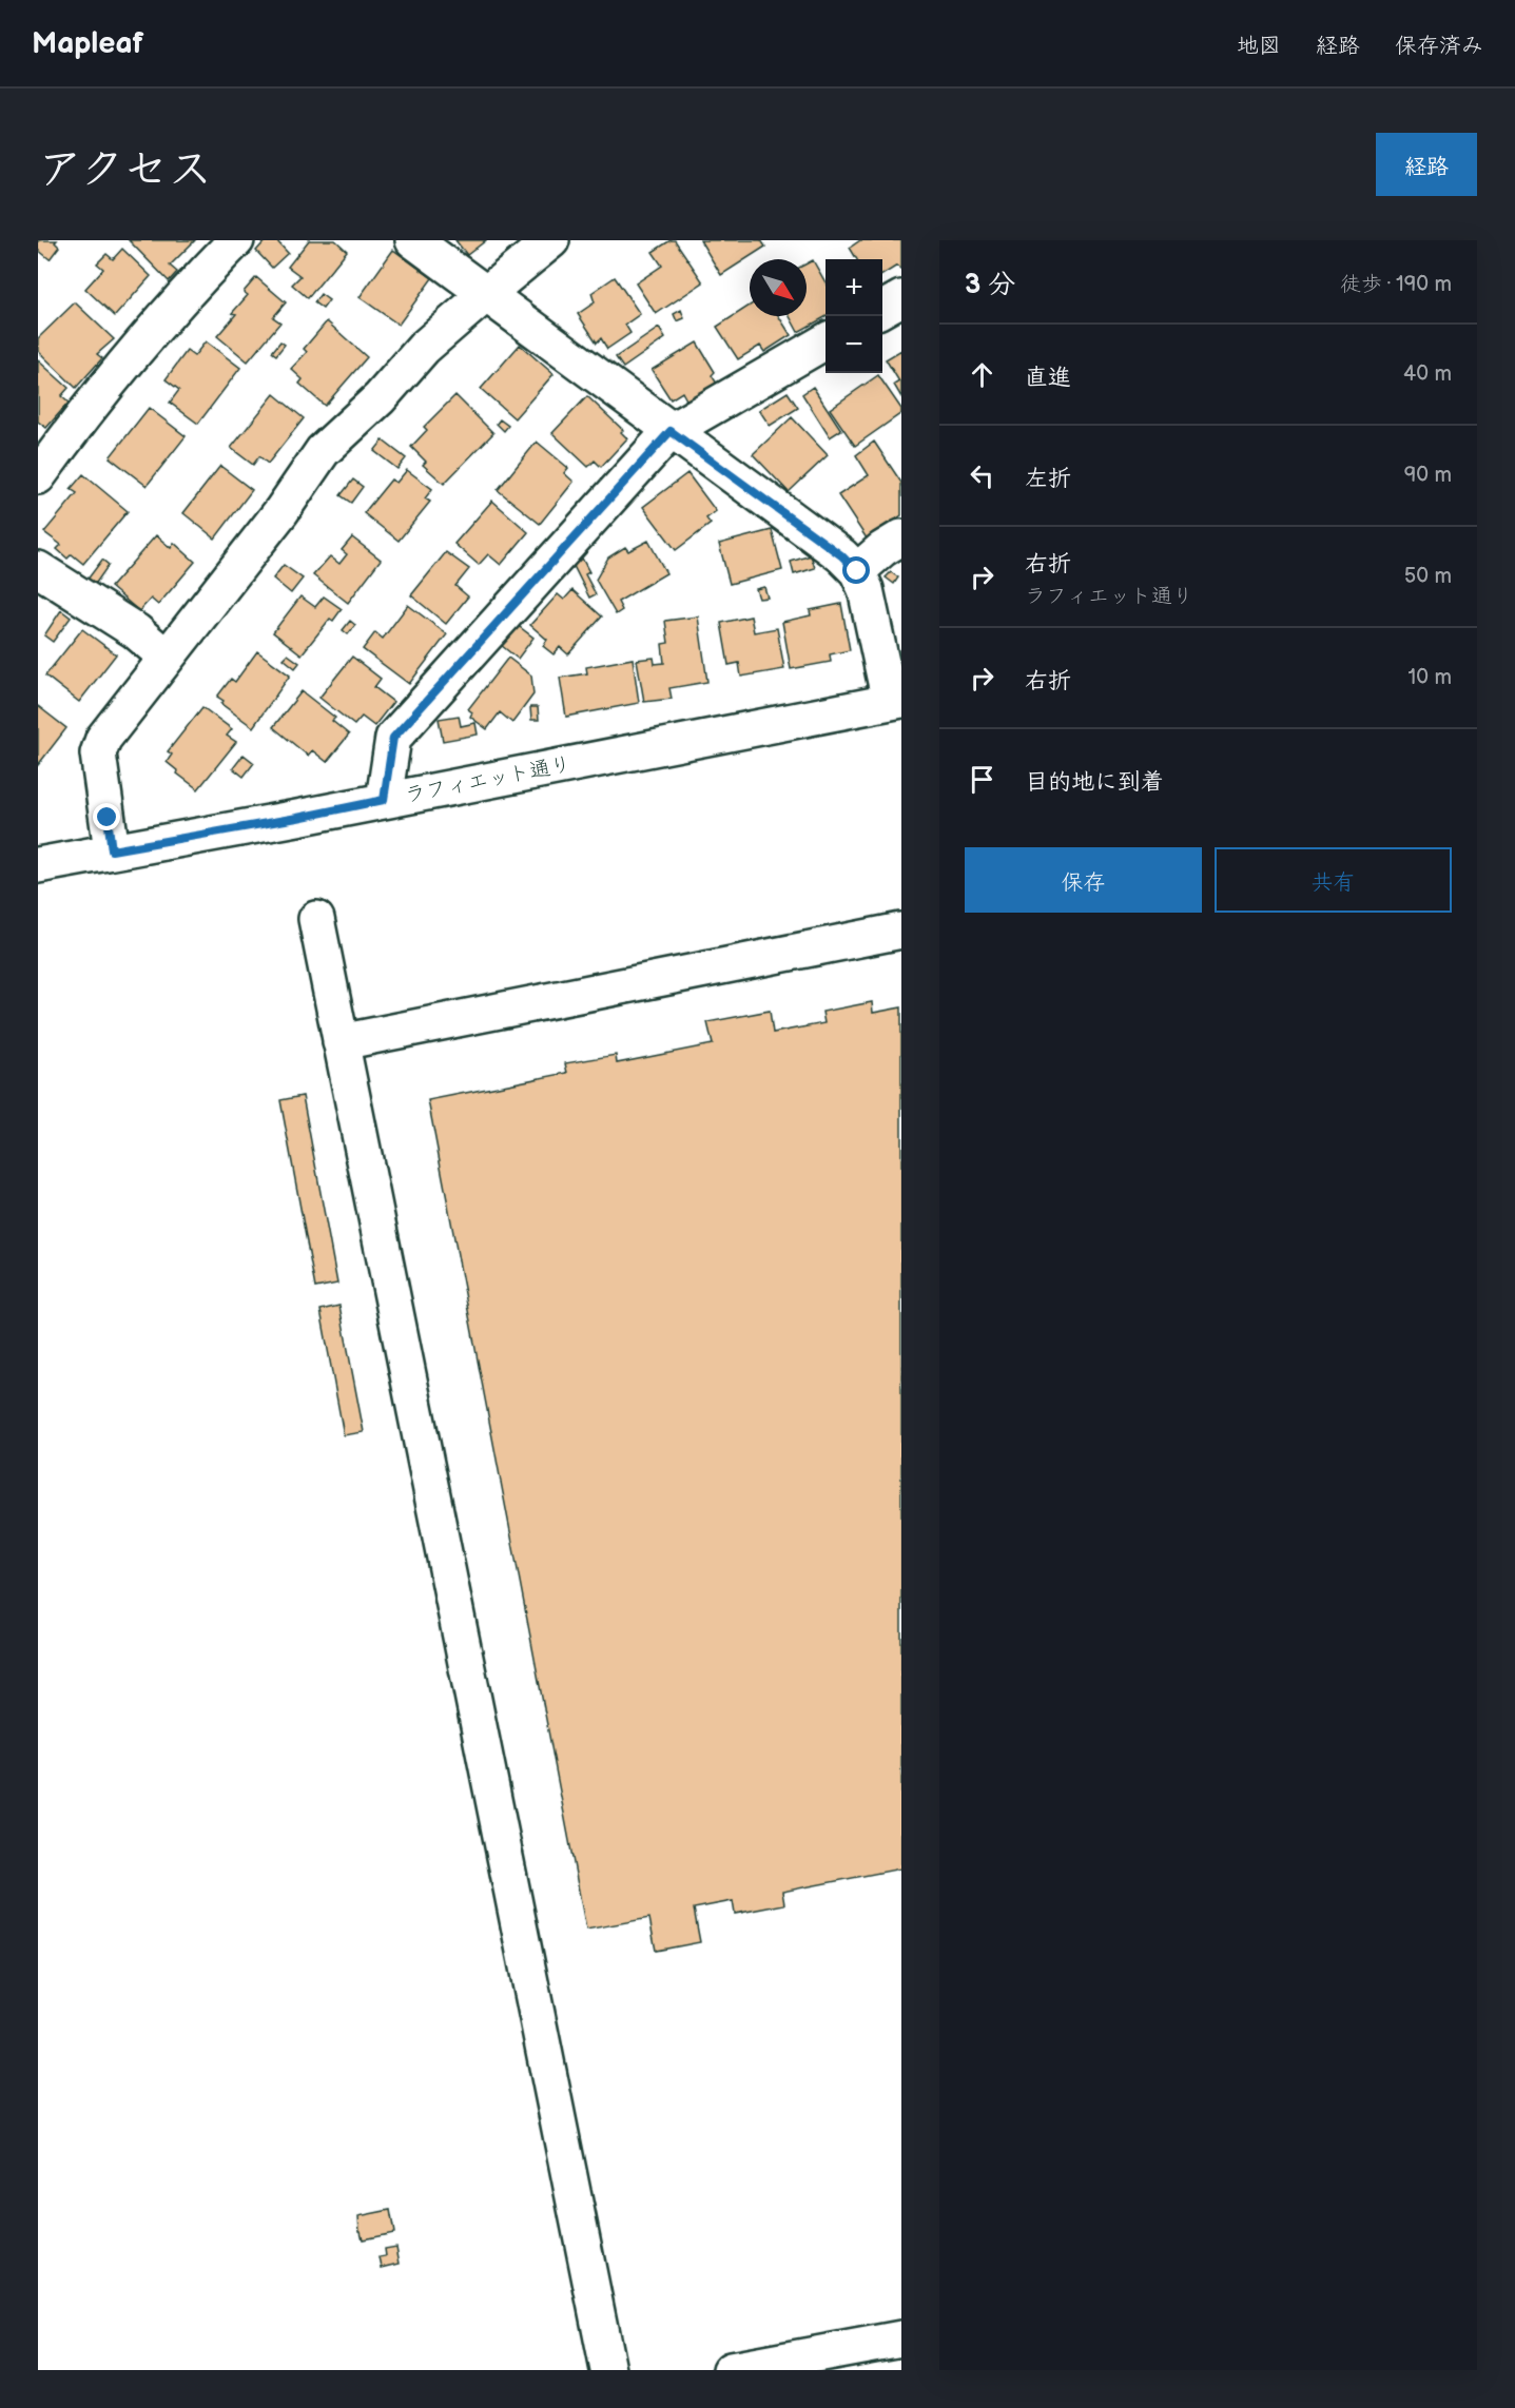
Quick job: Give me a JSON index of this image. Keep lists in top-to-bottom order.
{
  "streets": {
    "street": ["ラフィエット通り"]
  },
  "north": "bottom right",
  "page": {
    "header": "Mapleaf",
    "nav": ["地図", "経路", "保存済み"],
    "title": "アクセス",
    "buttons": [
      "経路",
      ["保存", "共有"]
    ],
    "heading": ["3 分", "徒歩 · 190 m"],
    "map_buttons": ["+", "−"],
    "list": [
      ["直進", "40 m"],
      ["左折", "90 m"],
      ["右折", "ラフィエット通り", "50 m"],
      ["右折", "10 m"],
      "目的地に到着"
    ]
  }
}
